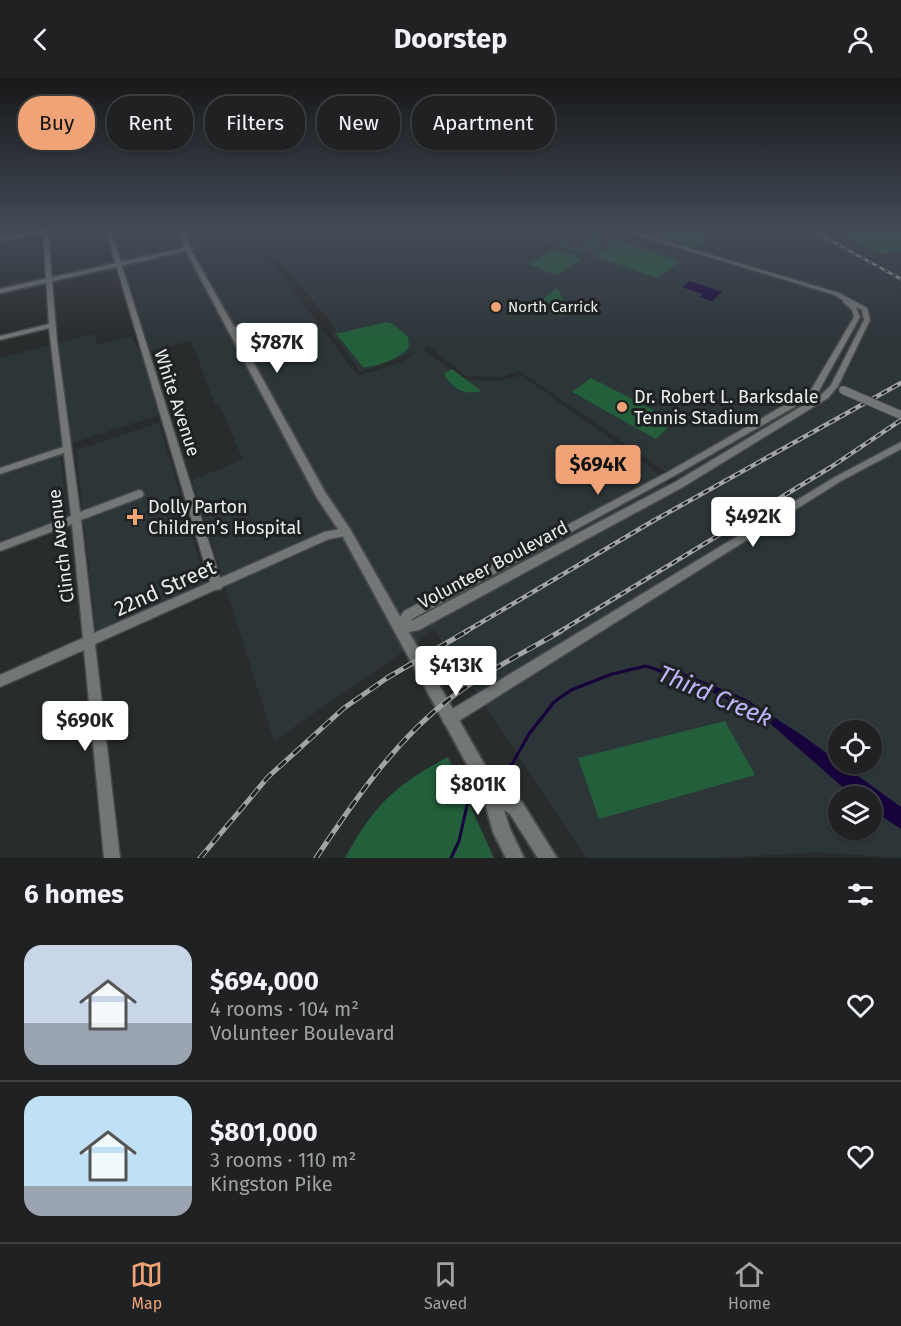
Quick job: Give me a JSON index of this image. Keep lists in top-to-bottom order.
{
  "streets": {
    "street": [
      "White Avenue",
      "Clinch Avenue",
      "Volunteer Boulevard",
      "22nd Street"
    ]
  },
  "crossings": [
    ["White Avenue", "22nd Street"],
    ["Clinch Avenue", "22nd Street"]
  ],
  "water": ["Third Creek"],
  "places": {
    "other": ["North Carrick", "Dr. Robert L. Barksdale Tennis Stadium"],
    "health": ["Dolly Parton Children’s Hospital"]
  },
  "page": {
    "header": "Doorstep",
    "chip": [
      "Buy",
      "Rent",
      "Filters",
      "New",
      "Apartment"
    ],
    "price": [
      "$787K",
      "$694K",
      "$492K",
      "$413K",
      "$690K",
      "$801K"
    ],
    "heading": "6 homes",
    "list": [
      {
        "name": "$694,000",
        "note": "4 rooms · 104 m² · Volunteer Boulevard"
      },
      {
        "name": "$801,000",
        "note": "3 rooms · 110 m² · Kingston Pike"
      }
    ],
    "tabs": ["Map", "Saved", "Home"]
  }
}
